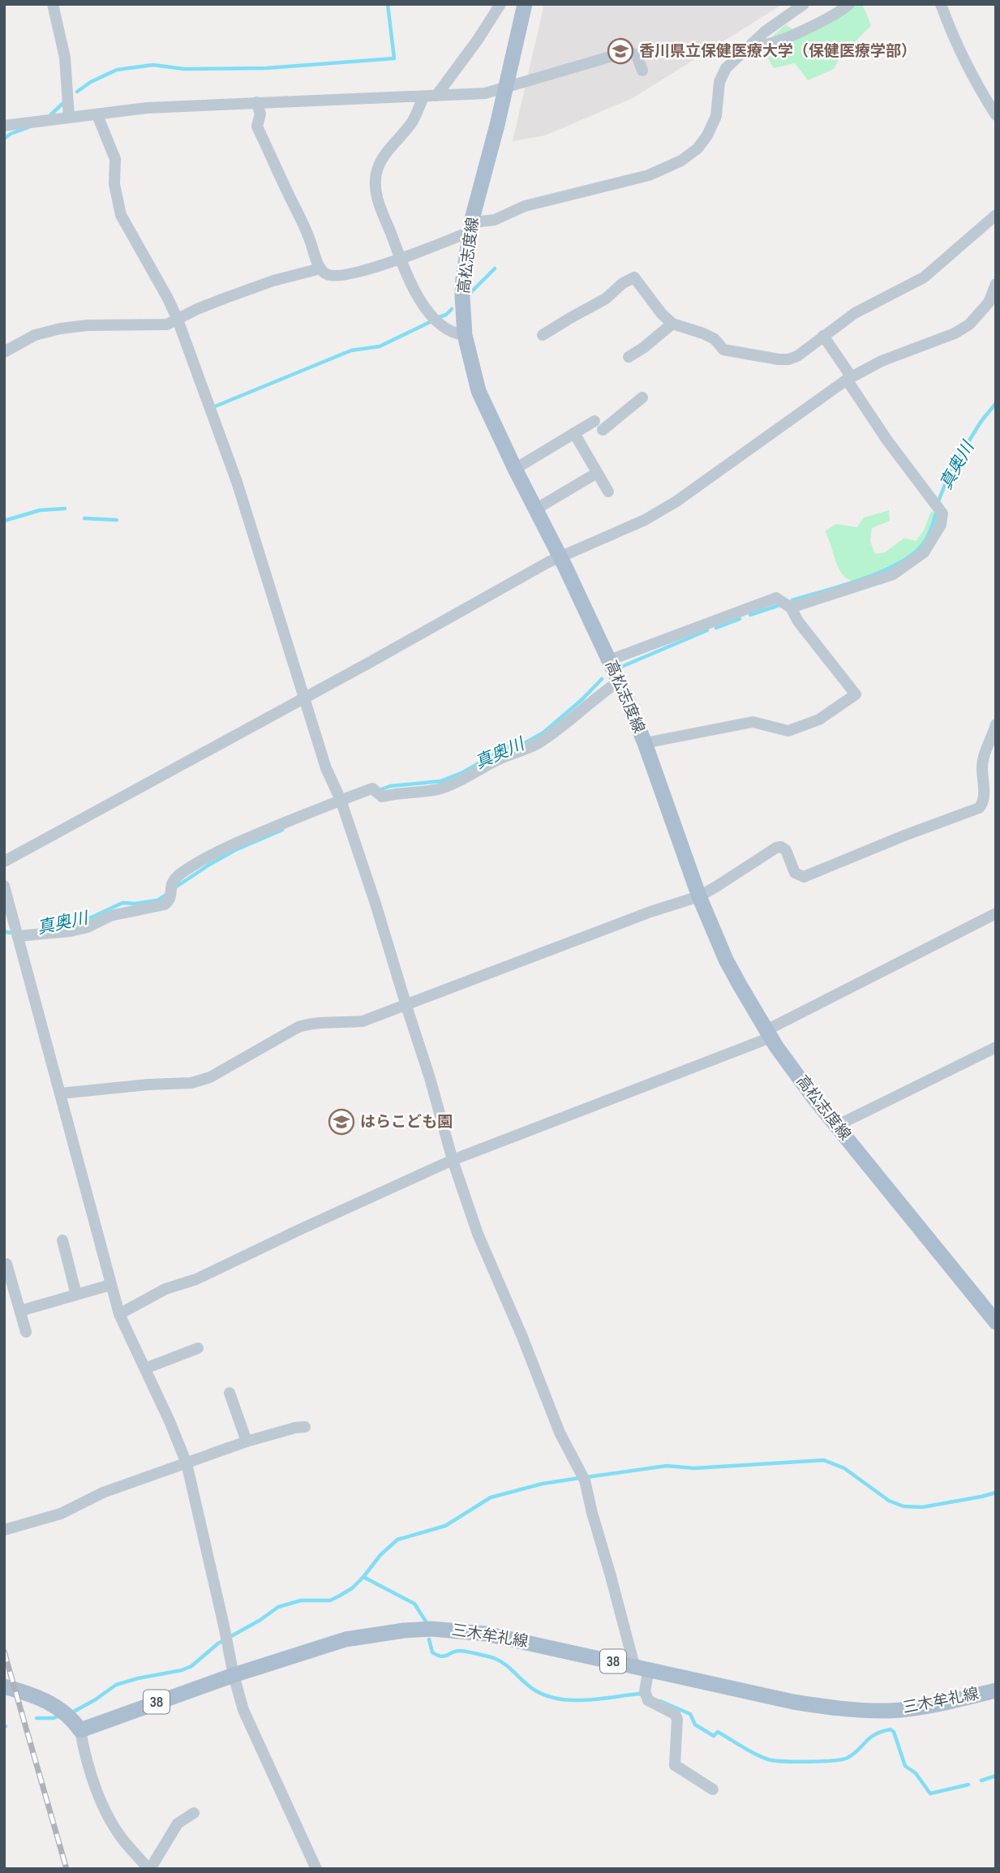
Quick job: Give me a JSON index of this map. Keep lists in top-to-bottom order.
{
  "streets": {
    "main road": ["高松志度線", "三木牟礼線", "38"]
  },
  "water": ["真奥川"],
  "places": {
    "school or university": ["香川県立保健医療大学（保健医療学部）", "はらこども園"]
  }
}
